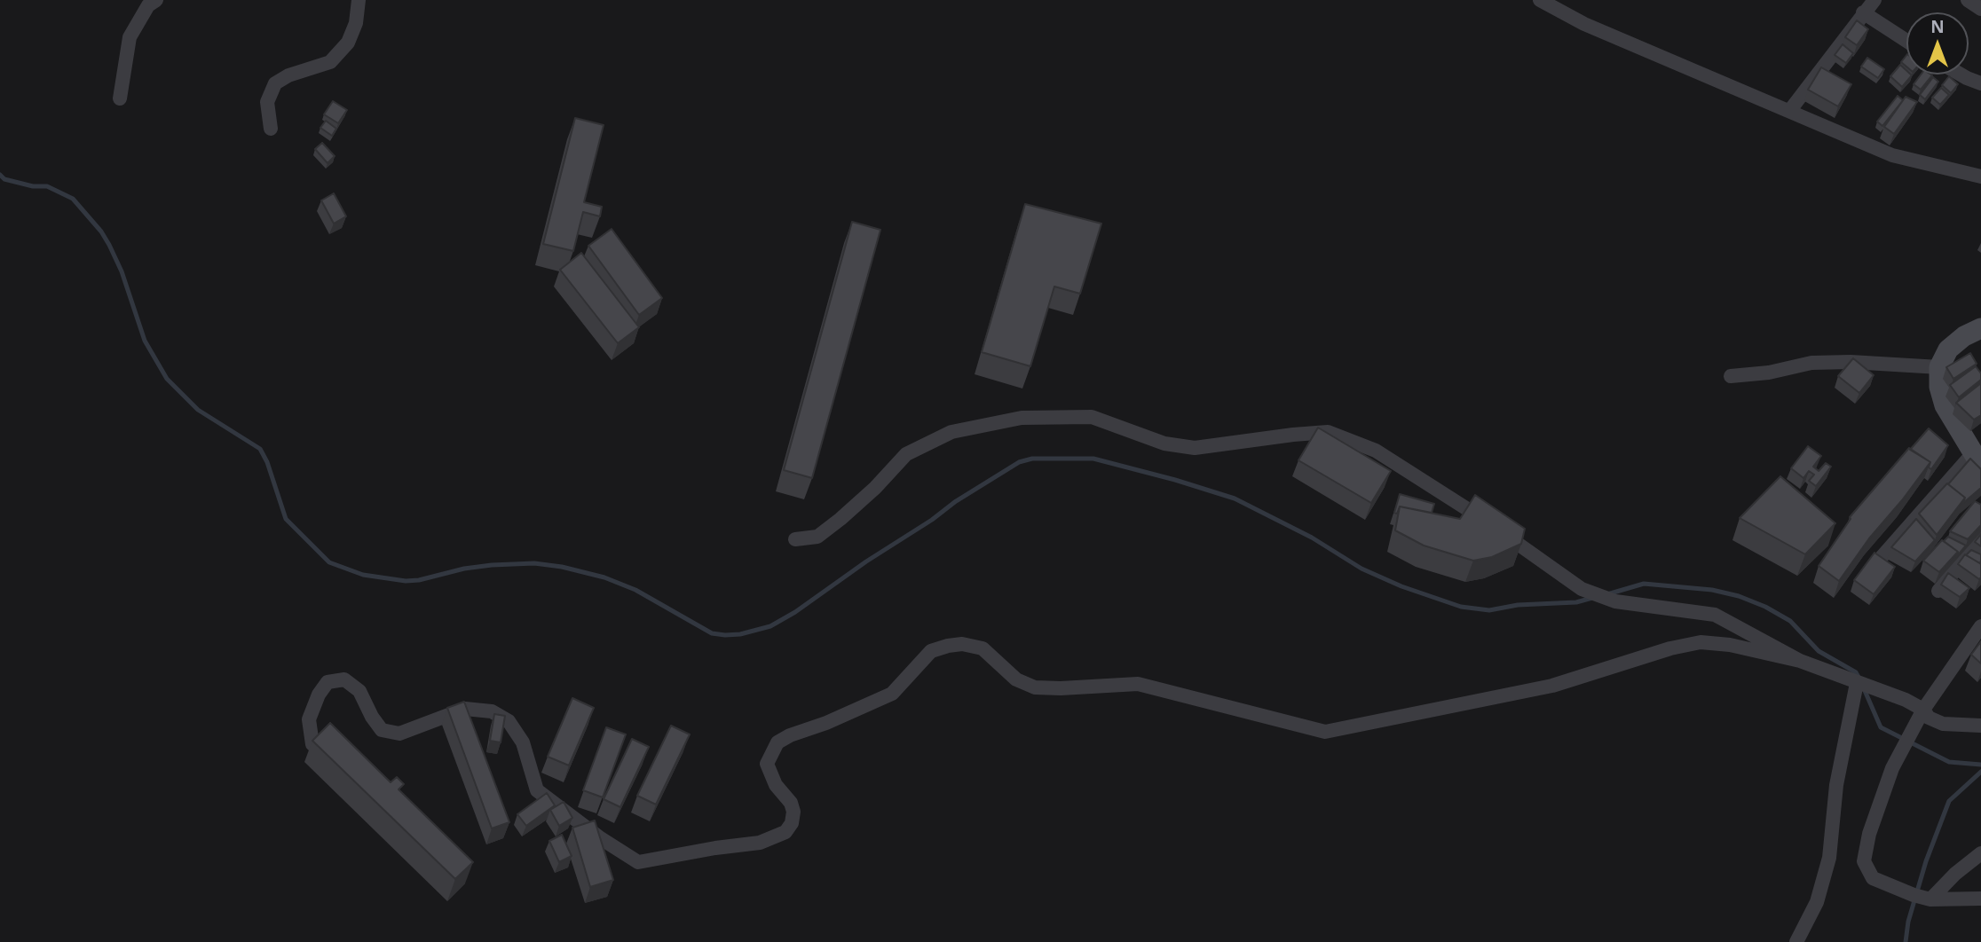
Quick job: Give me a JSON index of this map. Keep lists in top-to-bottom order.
{
  "north": "top"
}
